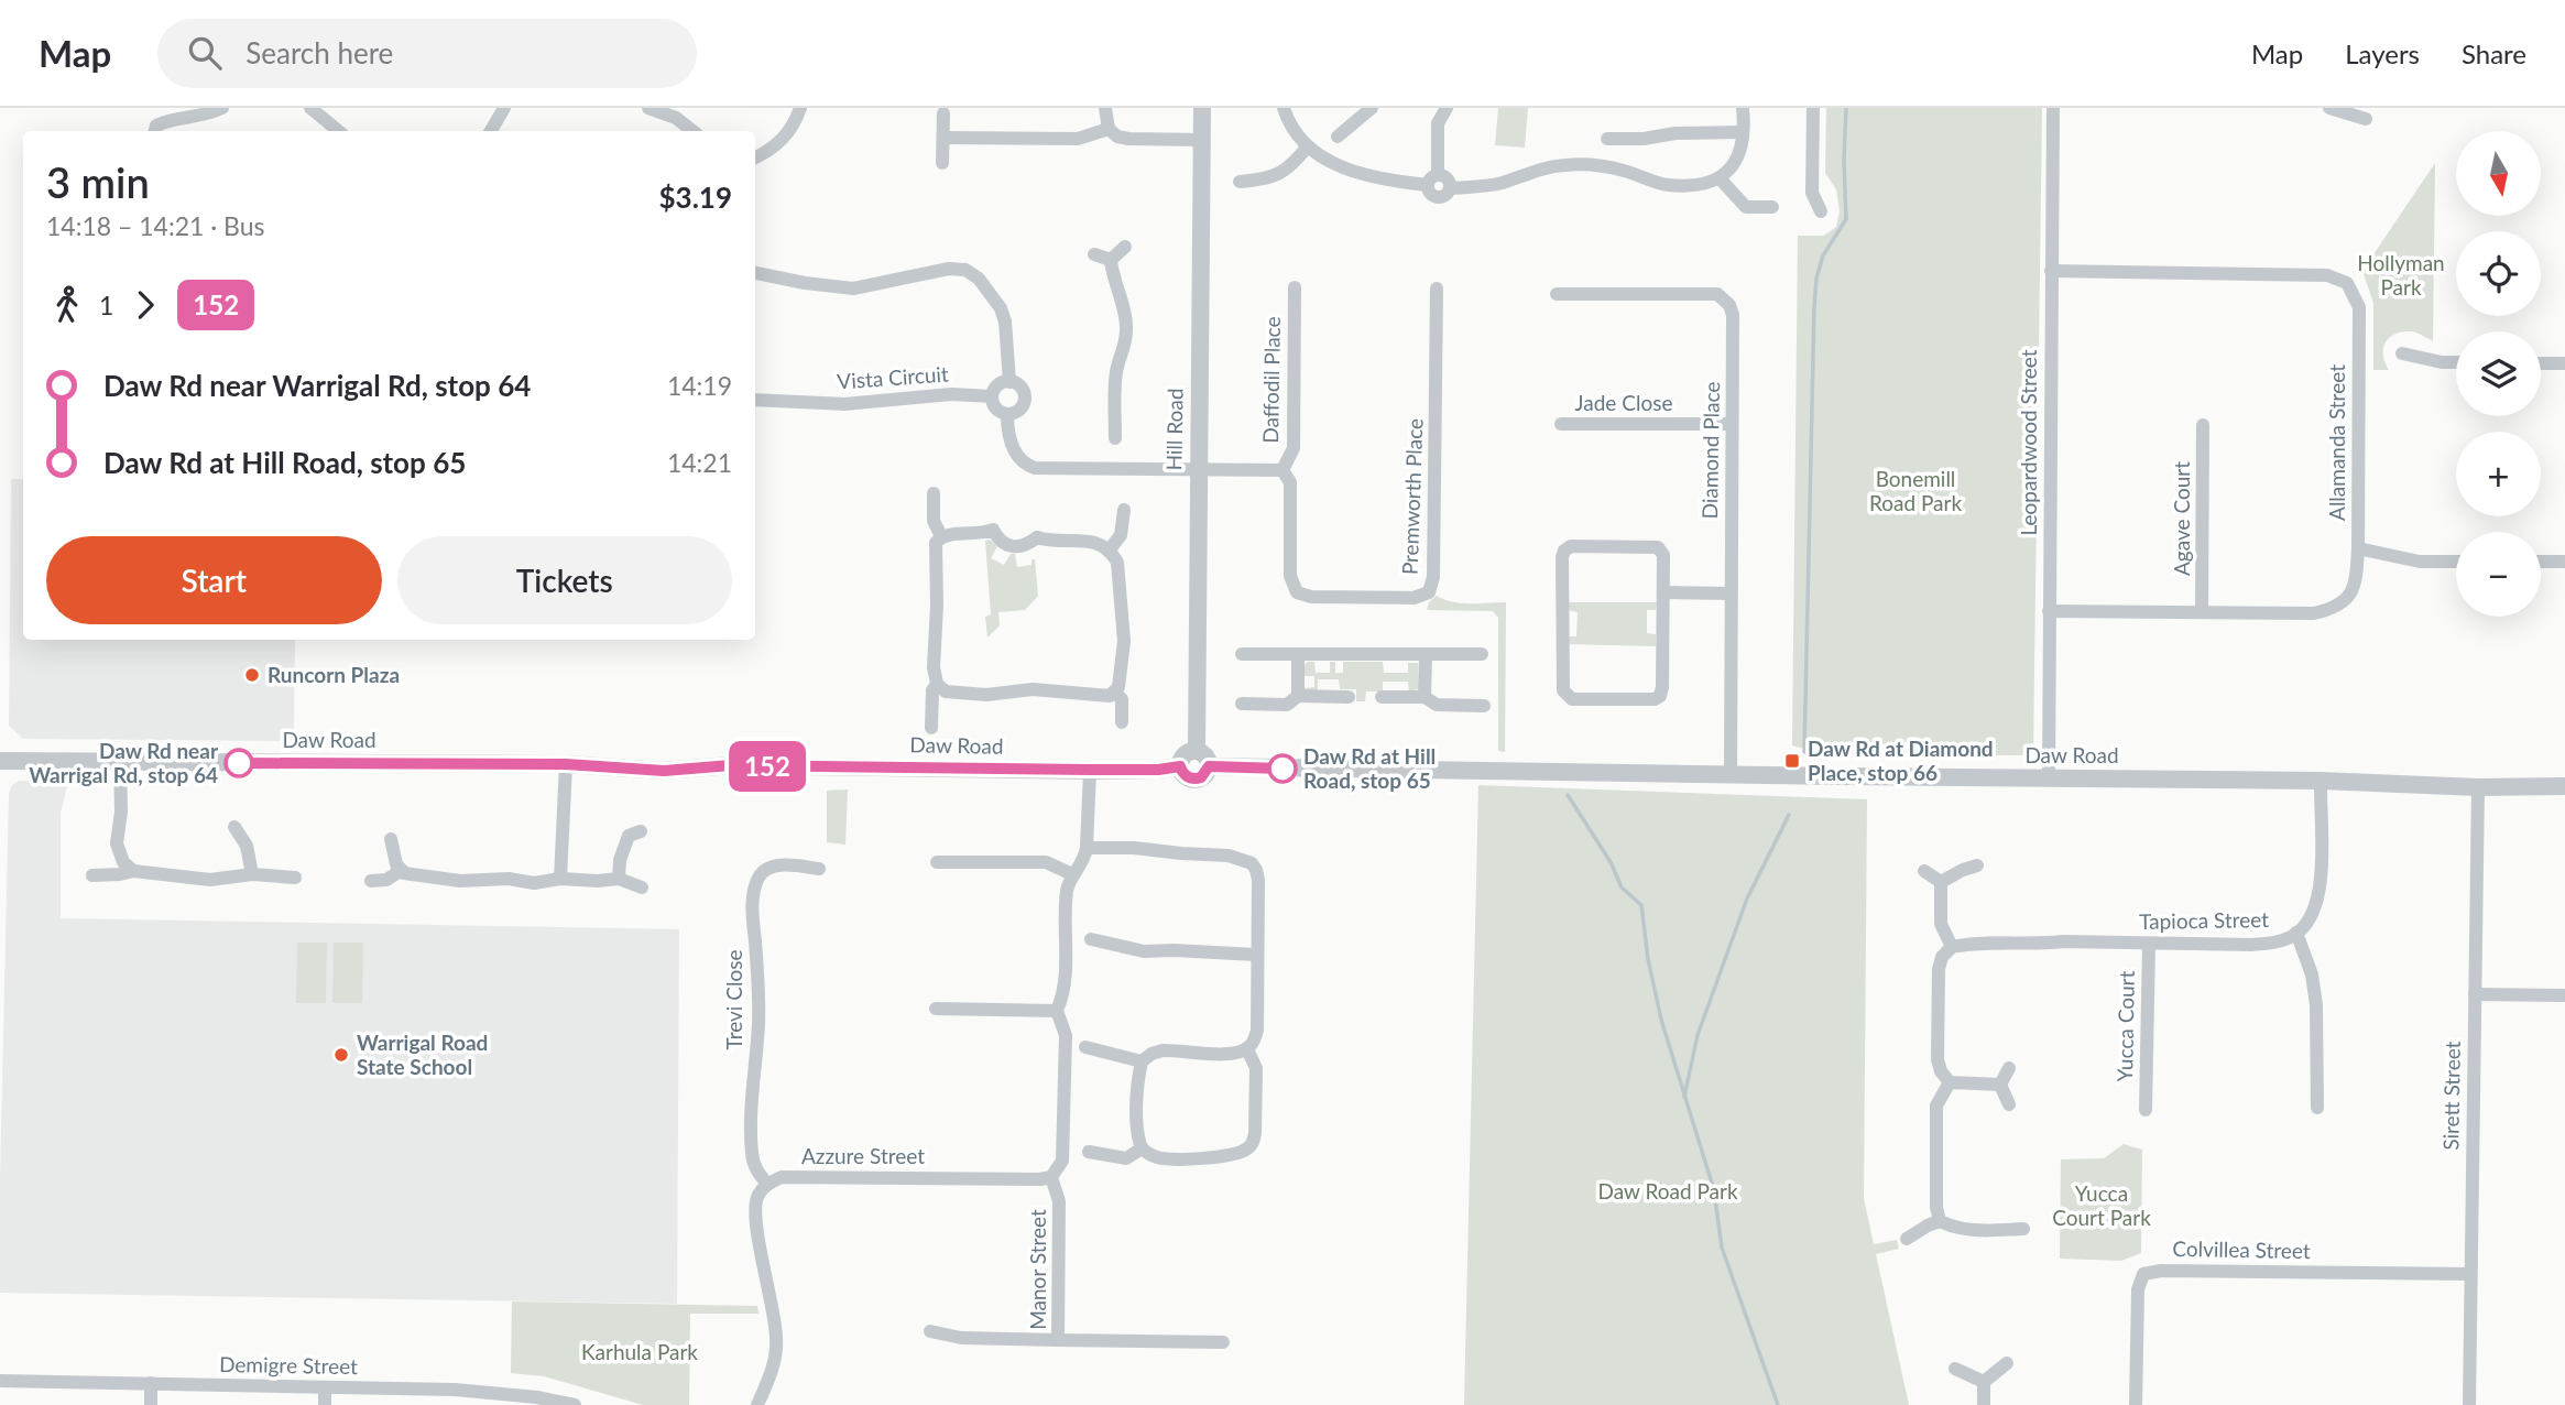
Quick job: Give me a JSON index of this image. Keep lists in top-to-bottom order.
{
  "streets": {
    "street": [
      "Vista Circuit",
      "Daffodil Place",
      "Jade Close",
      "Hill Road",
      "Leopardwood Street",
      "Allamanda Street",
      "Diamond Place",
      "Premworth Place",
      "Agave Court",
      "Daw Road",
      "Tapioca Street",
      "Trevi Close",
      "Yucca Court",
      "Sirett Street",
      "Azzure Street",
      "Colvillea Street",
      "Manor Street",
      "Demigre Street"
    ]
  },
  "crossings": [
    ["Daffodil Place", "Premworth Place"],
    ["Jade Close", "Diamond Place"],
    ["Hill Road", "Daw Road"],
    ["Leopardwood Street", "Allamanda Street"],
    ["Leopardwood Street", "Daw Road"],
    ["Allamanda Street", "Agave Court"],
    ["Diamond Place", "Daw Road"],
    ["Daw Road", "Tapioca Street"],
    ["Daw Road", "Sirett Street"],
    ["Daw Road", "Manor Street"],
    ["Tapioca Street", "Yucca Court"],
    ["Trevi Close", "Azzure Street"],
    ["Sirett Street", "Colvillea Street"],
    ["Azzure Street", "Manor Street"]
  ],
  "parks": [
    "Hollyman Park",
    "Bonemill Road Park",
    "Daw Road Park",
    "Yucca Court Park",
    "Karhula Park"
  ],
  "places": {
    "other": [
      "Runcorn Plaza",
      "Daw Rd near Warrigal Rd, stop 64",
      "Daw Rd at Hill Road, stop 65",
      "Warrigal Road State School"
    ],
    "transit": ["Daw Rd at Diamond Place, stop 66"]
  },
  "lines": ["bus line 152"],
  "north": "bottom",
  "page": {
    "header": "Map",
    "search": "Search here",
    "nav": ["Map", "Layers", "Share"],
    "on_map": "152",
    "map_buttons": ["+", "−"],
    "heading": ["3 min", "14:18 – 14:21 · Bus", "$3.19"],
    "legs": ["1", "152"],
    "list": [
      {
        "name": "Daw Rd near Warrigal Rd, stop 64",
        "value": "14:19"
      },
      {
        "name": "Daw Rd at Hill Road, stop 65",
        "value": "14:21"
      }
    ],
    "buttons": ["Start", "Tickets"]
  }
}
